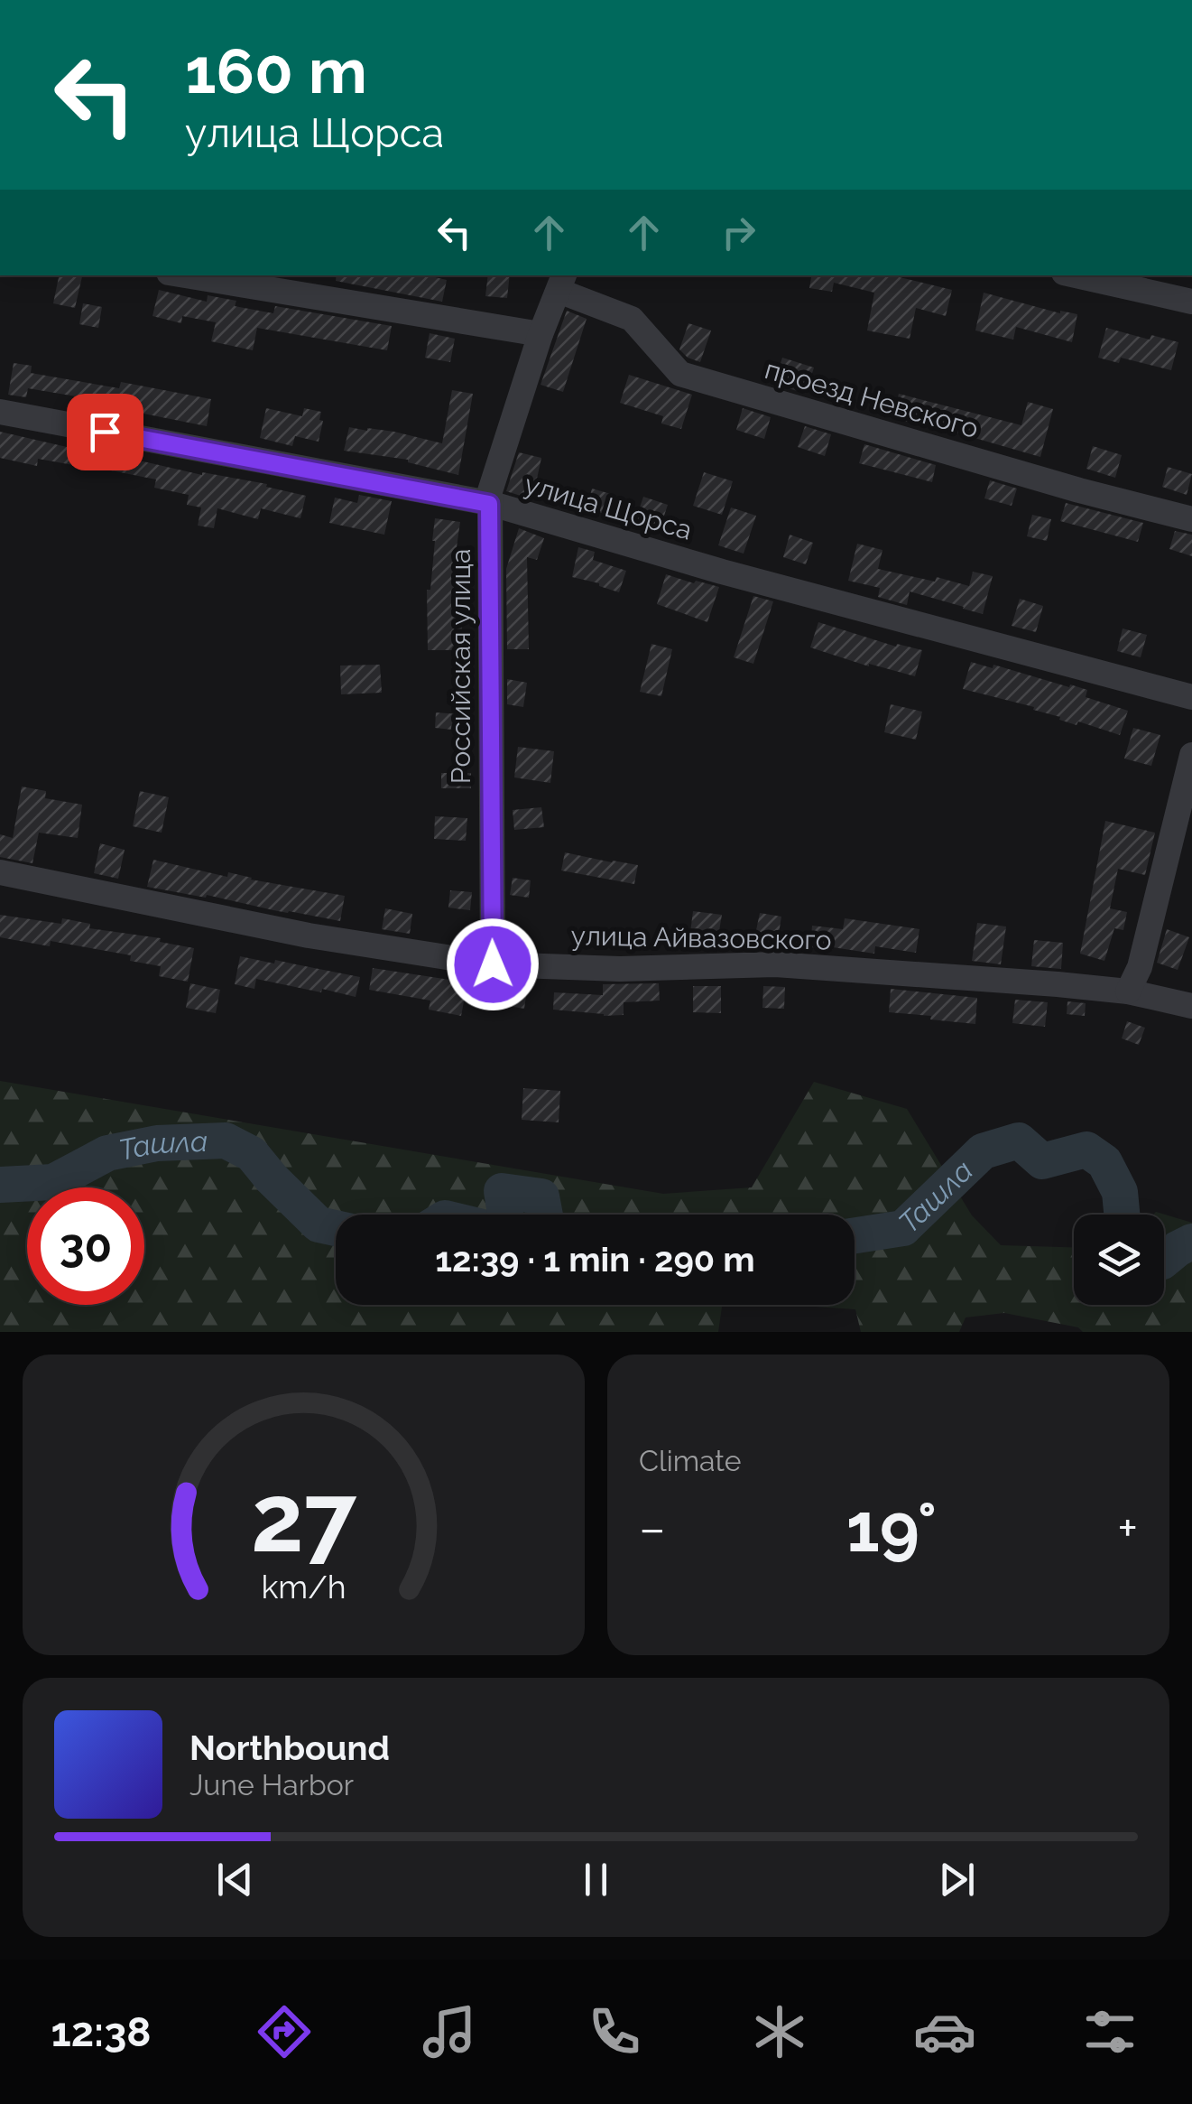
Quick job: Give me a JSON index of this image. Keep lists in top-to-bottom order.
{
  "streets": {
    "street": [
      "проезд Невского",
      "улица Щорса",
      "Российская улица",
      "улица Айвазовского"
    ]
  },
  "crossings": [
    ["проезд Невского", "Российская улица"],
    ["улица Щорса", "Российская улица"],
    ["Российская улица", "улица Айвазовского"]
  ],
  "water": ["Ташла"],
  "page": {
    "turn": ["160 m", "улица Щорса"],
    "limit": "30",
    "trip": "12:39 · 1 min · 290 m",
    "tile": "Climate",
    "heat": ["−", "19°", "+"],
    "song": ["Northbound", "June Harbor"],
    "tabs": "12:38",
    "gauge": ["27", "km/h"]
  }
}
